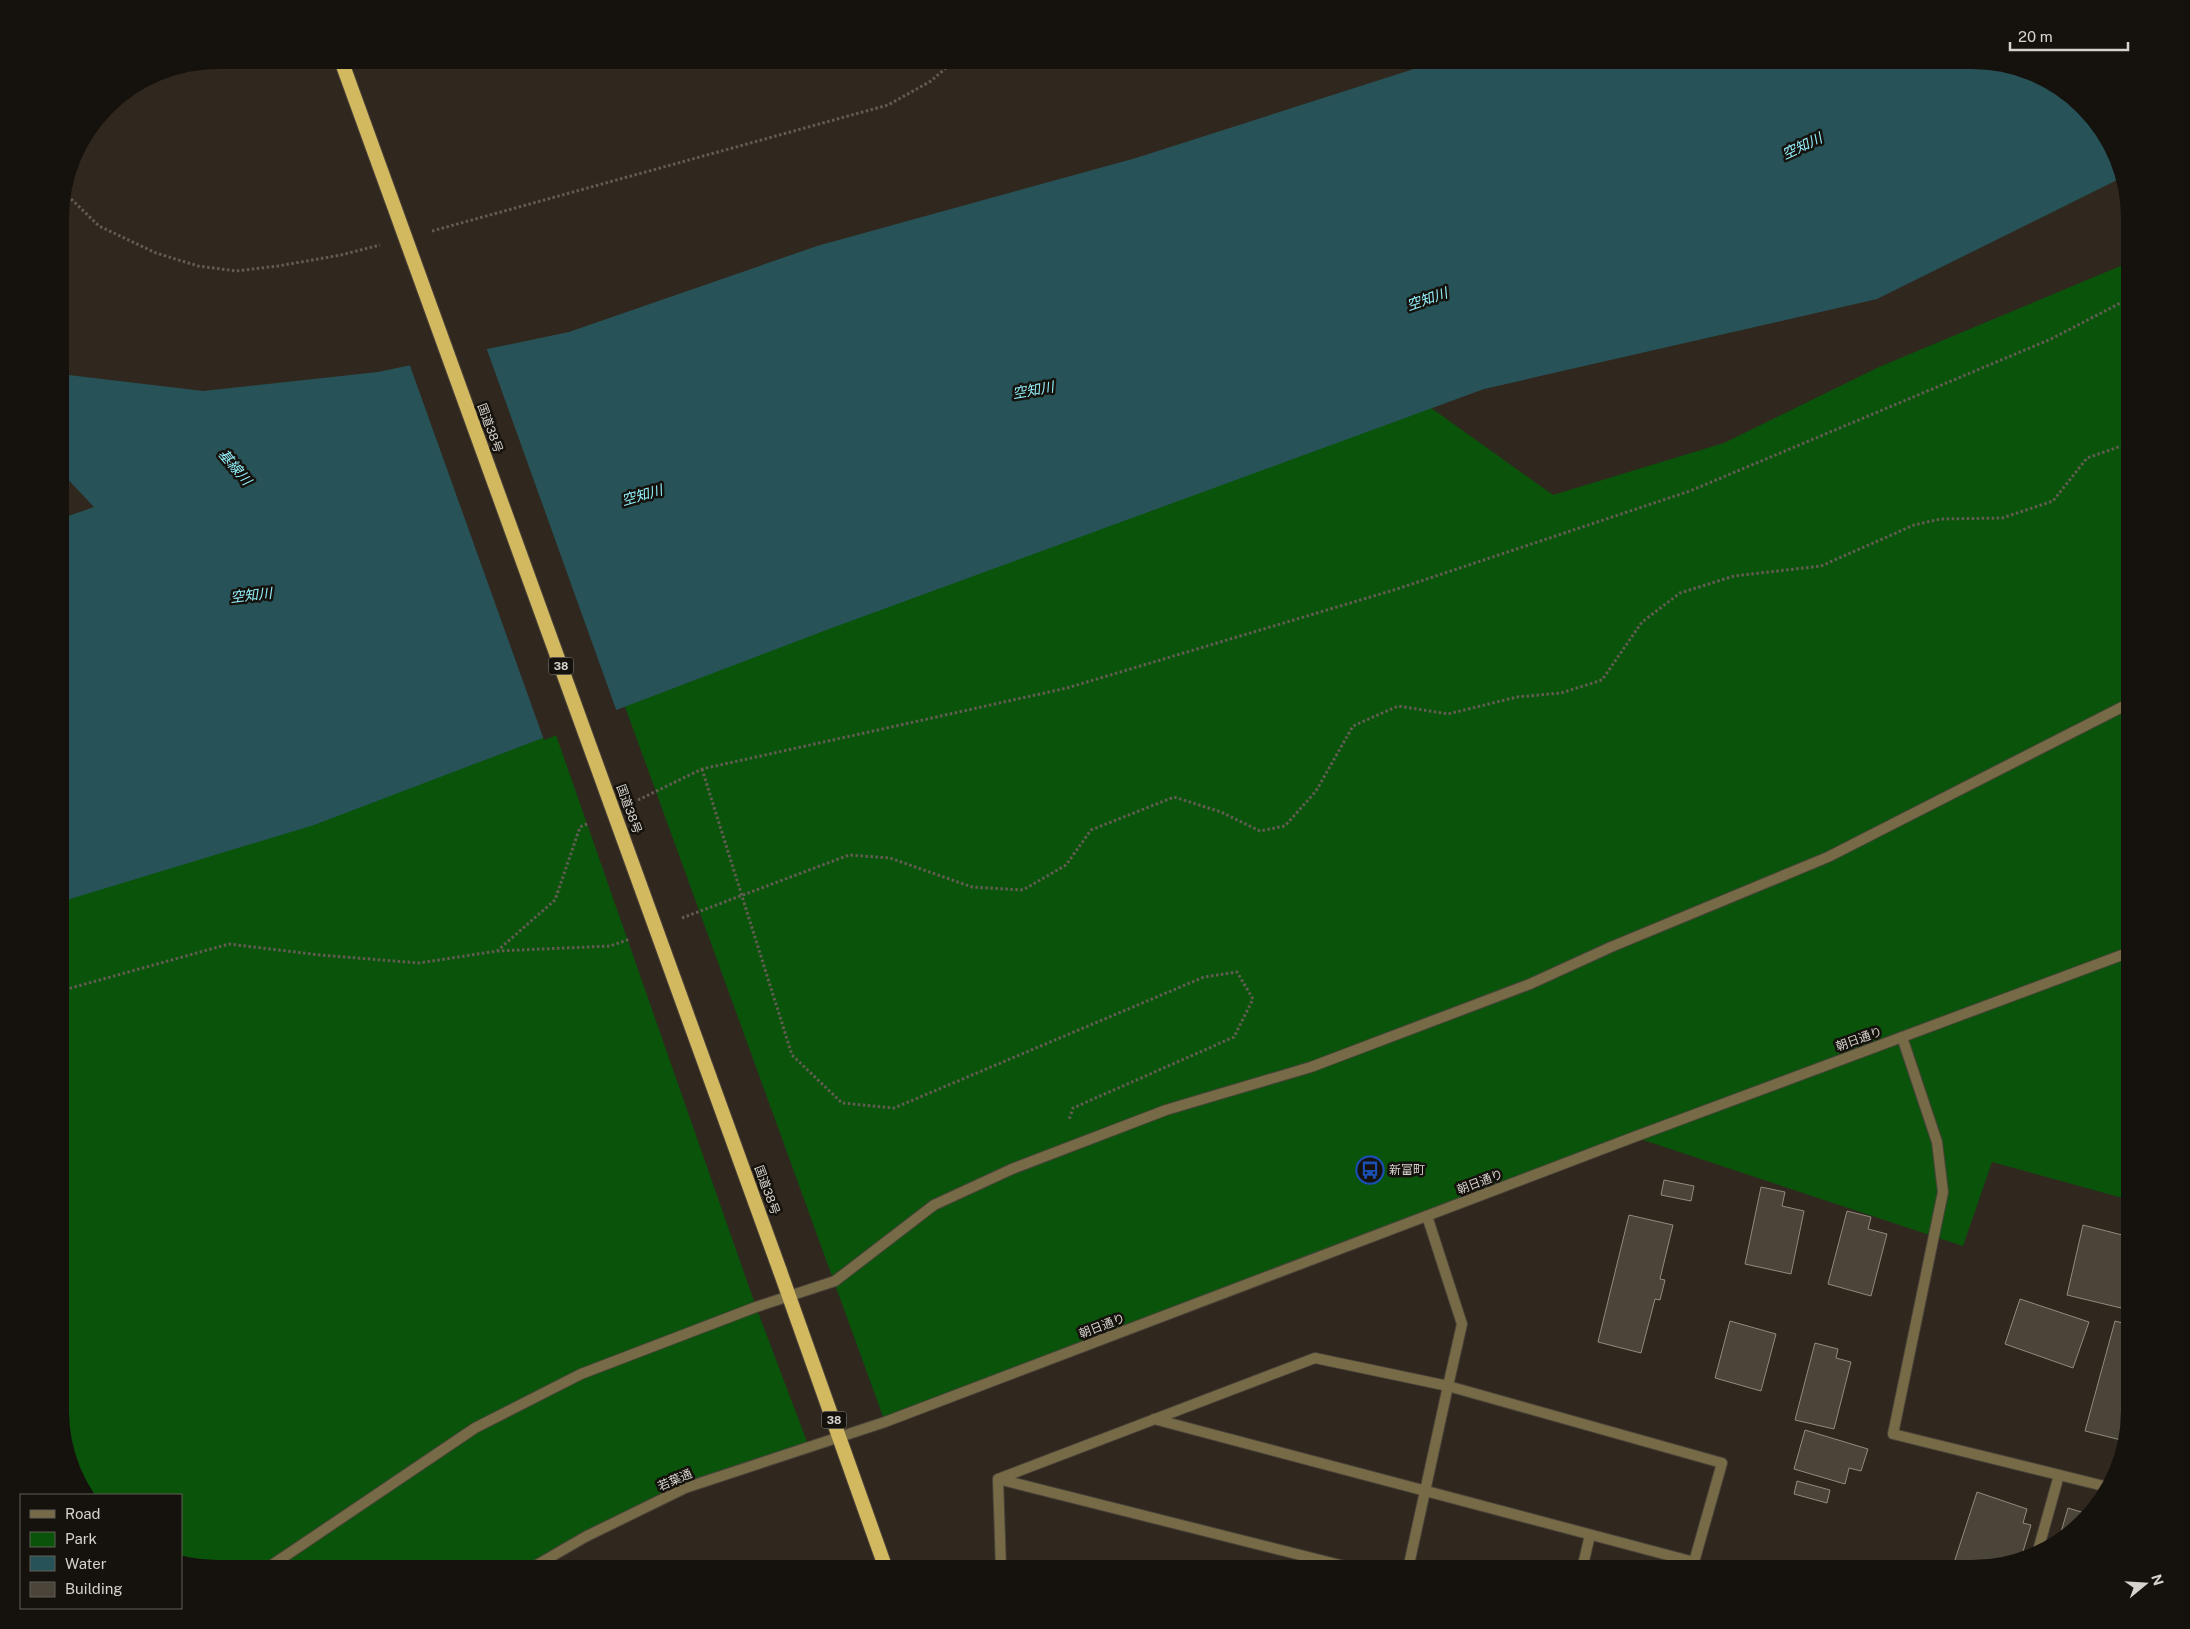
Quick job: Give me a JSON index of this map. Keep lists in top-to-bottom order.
{
  "streets": {
    "highway": ["国道38号", "38"],
    "street": ["朝日通り", "若葉通"]
  },
  "crossings": [
    ["国道38号", "朝日通り"],
    ["国道38号", "若葉通"],
    ["朝日通り", "若葉通"]
  ],
  "water": ["空知川", "基線川"],
  "places": {
    "bus stop": ["新富町"]
  },
  "legend": [
    "Road",
    "Park",
    "Water",
    "Building"
  ],
  "scale_bar": "20 m",
  "north": "right"
}
